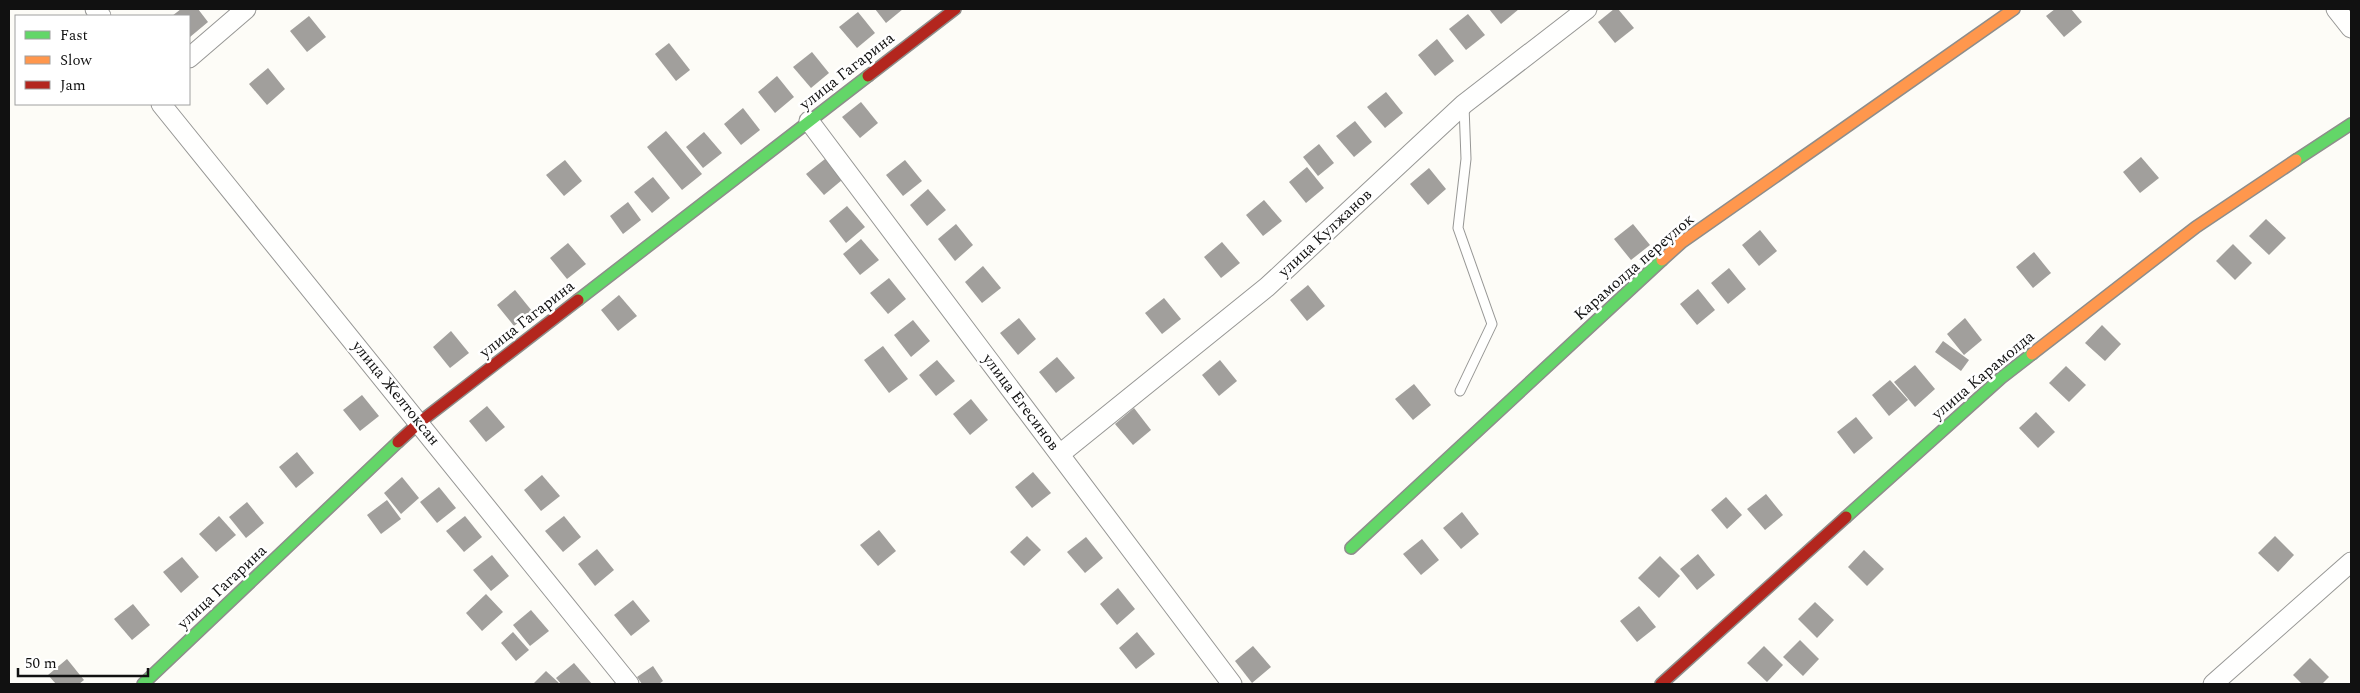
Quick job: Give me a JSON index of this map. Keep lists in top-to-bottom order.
{
  "streets": {
    "street": [
      "улица Гагарина",
      "улица Кулжанов",
      "Карамолда переулок",
      "улица Карамолда",
      "улица Желтоксан",
      "улица Егесинов"
    ]
  },
  "crossings": [
    ["улица Гагарина", "улица Желтоксан"],
    ["улица Гагарина", "улица Егесинов"],
    ["улица Кулжанов", "улица Егесинов"]
  ],
  "legend": ["Fast", "Slow", "Jam"],
  "scale_bar": "50 m"
}
